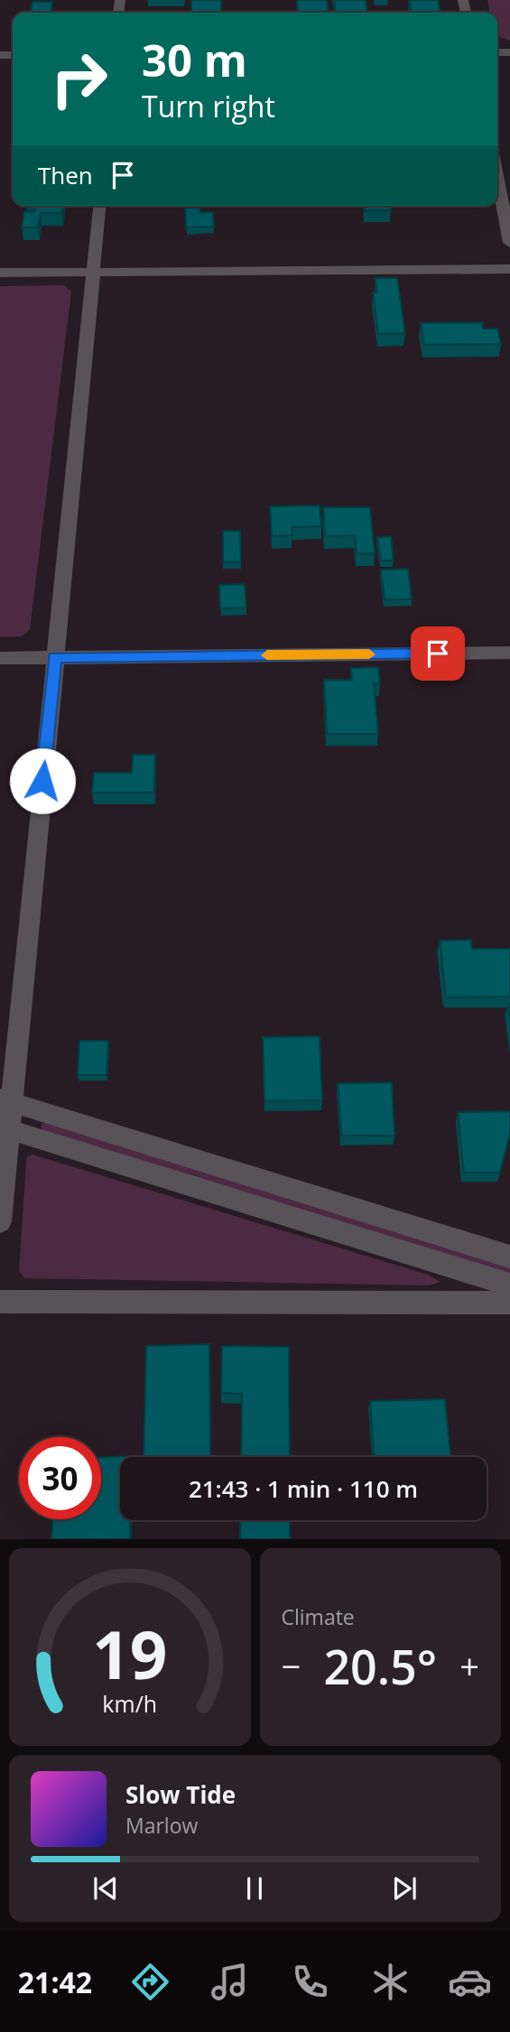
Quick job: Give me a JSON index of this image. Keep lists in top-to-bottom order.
{
  "page": {
    "turn": ["30 m", "Turn right"],
    "then": "Then",
    "limit": "30",
    "trip": "21:43 · 1 min · 110 m",
    "tile": "Climate",
    "heat": ["−", "20.5°", "+"],
    "song": ["Slow Tide", "Marlow"],
    "tabs": "21:42",
    "gauge": ["19", "km/h"]
  }
}
